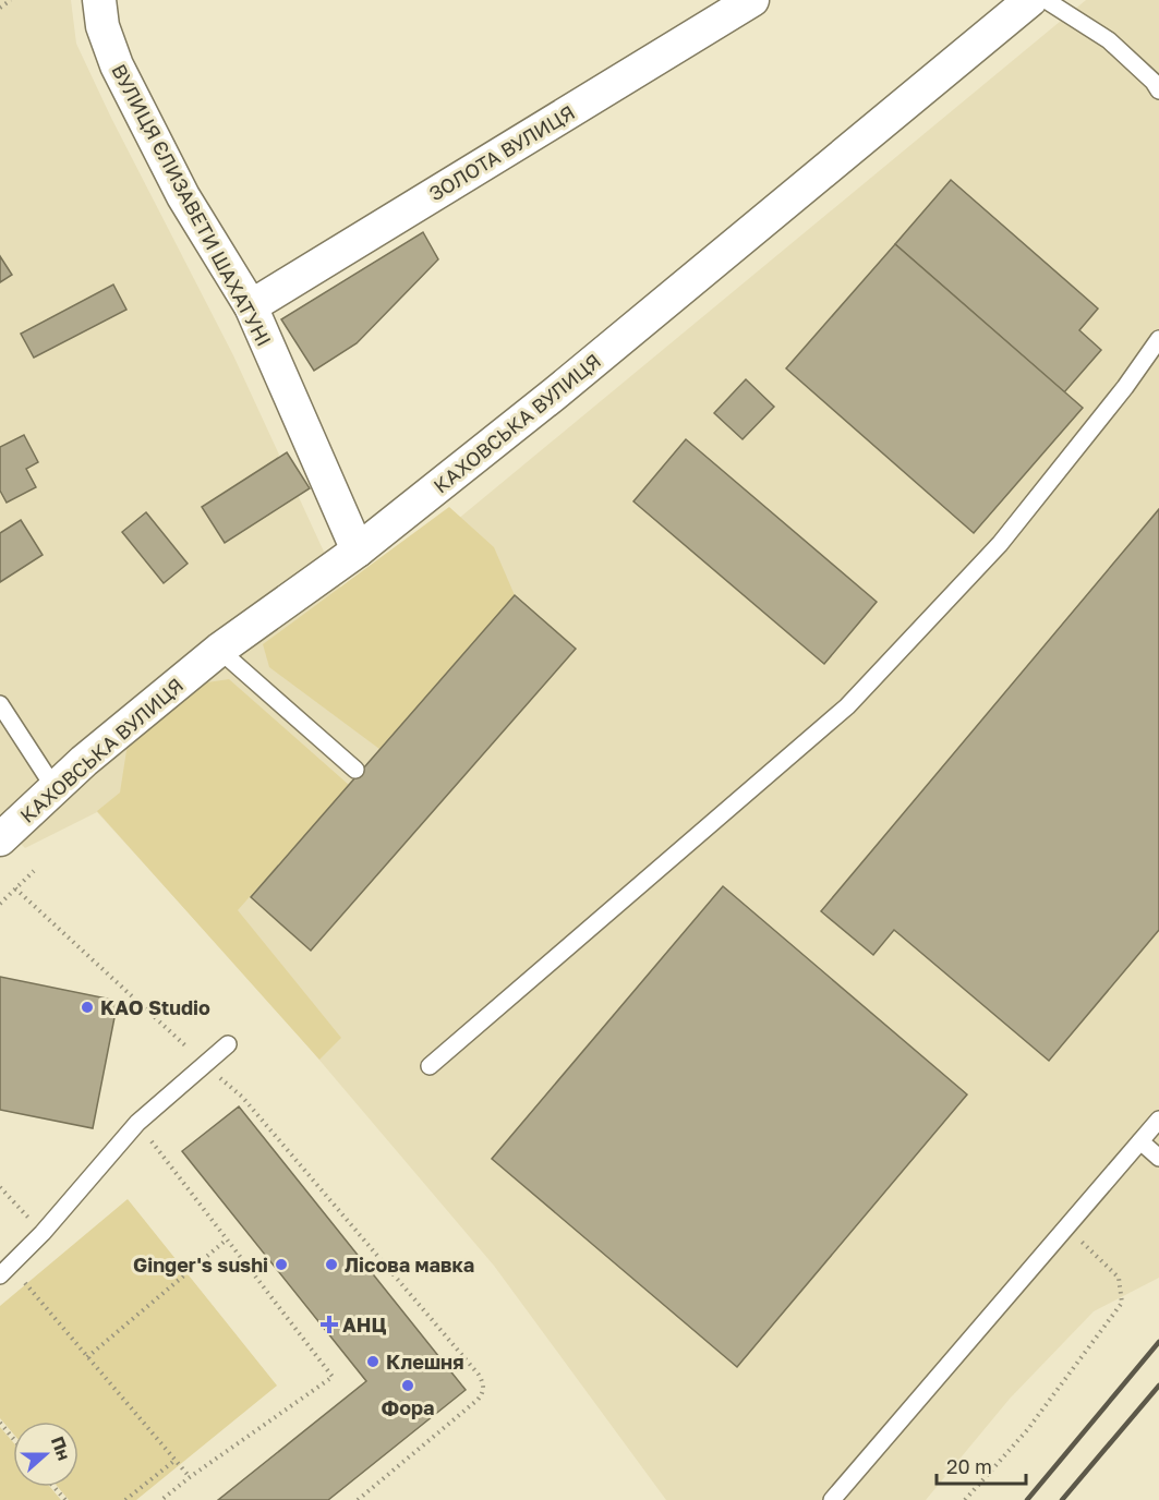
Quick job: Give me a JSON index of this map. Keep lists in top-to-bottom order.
{
  "streets": {
    "street": ["ЗОЛОТА ВУЛИЦЯ", "ВУЛИЦЯ ЄЛИЗАВЕТИ ШАХАТУНІ", "КАХОВСЬКА ВУЛИЦЯ"]
  },
  "crossings": [
    ["ЗОЛОТА ВУЛИЦЯ", "ВУЛИЦЯ ЄЛИЗАВЕТИ ШАХАТУНІ"],
    ["ВУЛИЦЯ ЄЛИЗАВЕТИ ШАХАТУНІ", "КАХОВСЬКА ВУЛИЦЯ"]
  ],
  "places": {
    "other": [
      "KAO Studio",
      "Ginger's sushi",
      "Лісова мавка",
      "Клешня",
      "Фора"
    ],
    "health": ["АНЦ"]
  },
  "scale_bar": "20 m",
  "north": "right"
}
